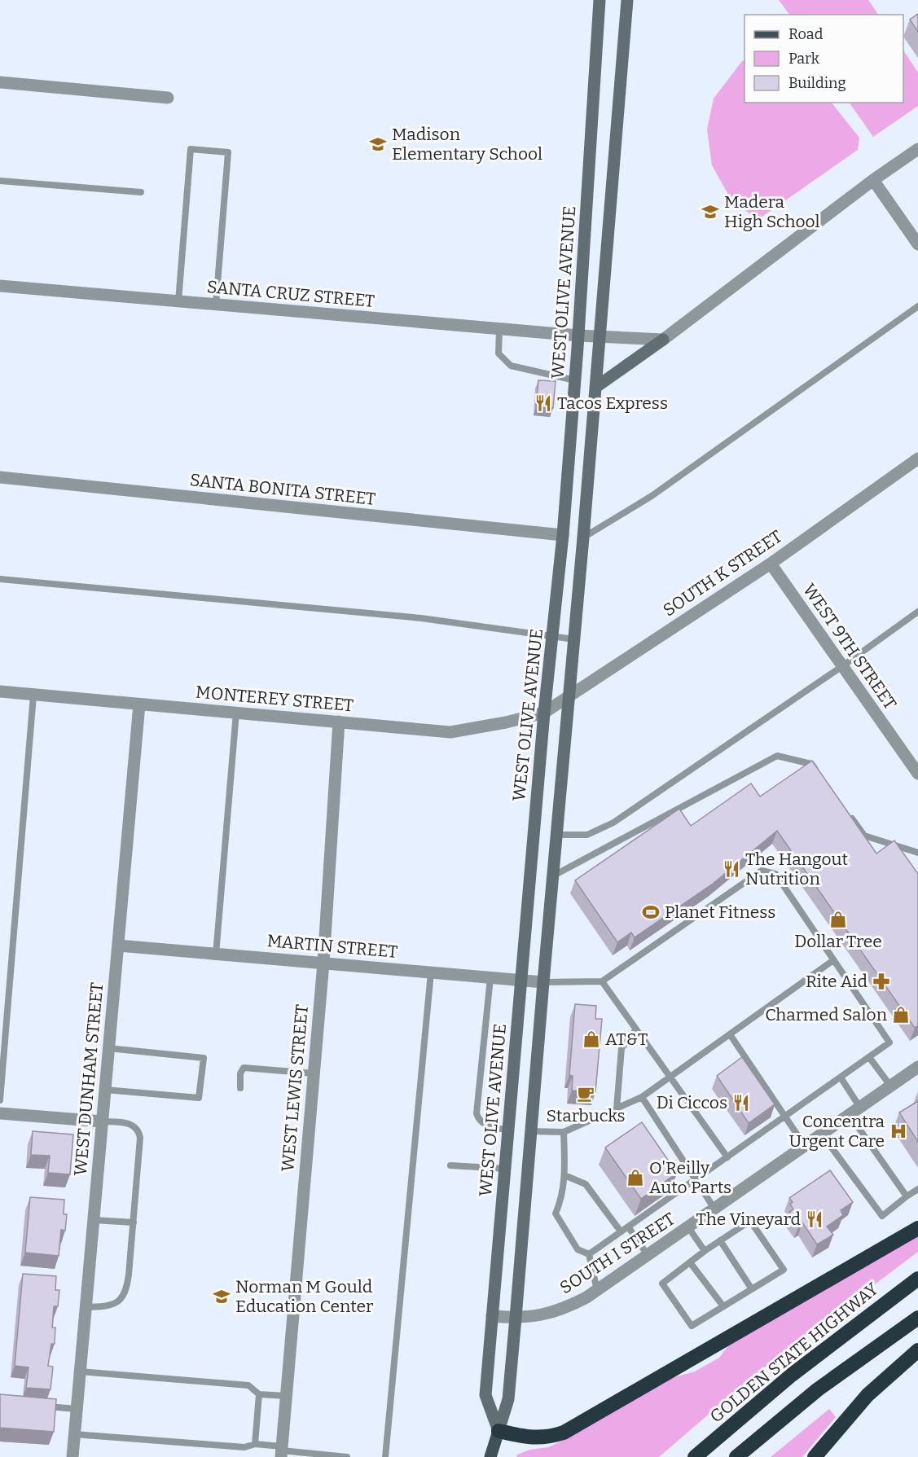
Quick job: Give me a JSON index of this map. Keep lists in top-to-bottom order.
{
  "streets": {
    "highway": ["GOLDEN STATE HIGHWAY"],
    "main road": ["WEST OLIVE AVENUE"],
    "street": [
      "SANTA CRUZ STREET",
      "SANTA BONITA STREET",
      "SOUTH K STREET",
      "WEST 9TH STREET",
      "MONTEREY STREET",
      "MARTIN STREET",
      "WEST DUNHAM STREET",
      "WEST LEWIS STREET",
      "SOUTH I STREET"
    ]
  },
  "crossings": [
    ["WEST OLIVE AVENUE", "SANTA CRUZ STREET"],
    ["WEST OLIVE AVENUE", "SANTA BONITA STREET"],
    ["WEST OLIVE AVENUE", "SOUTH K STREET"],
    ["WEST OLIVE AVENUE", "MONTEREY STREET"],
    ["WEST OLIVE AVENUE", "MARTIN STREET"],
    ["WEST OLIVE AVENUE", "SOUTH I STREET"],
    ["SOUTH K STREET", "WEST 9TH STREET"],
    ["SOUTH K STREET", "MONTEREY STREET"],
    ["MONTEREY STREET", "WEST DUNHAM STREET"],
    ["MONTEREY STREET", "WEST LEWIS STREET"],
    ["MARTIN STREET", "WEST DUNHAM STREET"],
    ["MARTIN STREET", "WEST LEWIS STREET"]
  ],
  "places": {
    "school or university": ["Madison Elementary School", "Madera High School", "Norman M Gould Education Center"],
    "restaurant": [
      "Tacos Express",
      "The Hangout Nutrition",
      "Di Ciccos",
      "The Vineyard"
    ],
    "sports": ["Planet Fitness"],
    "shop": [
      "Dollar Tree",
      "Charmed Salon",
      "AT&T",
      "O'Reilly Auto Parts"
    ],
    "pharmacy": ["Rite Aid"],
    "cafe": ["Starbucks"],
    "hospital": ["Concentra Urgent Care"]
  },
  "legend": ["Road", "Park", "Building"]
}
